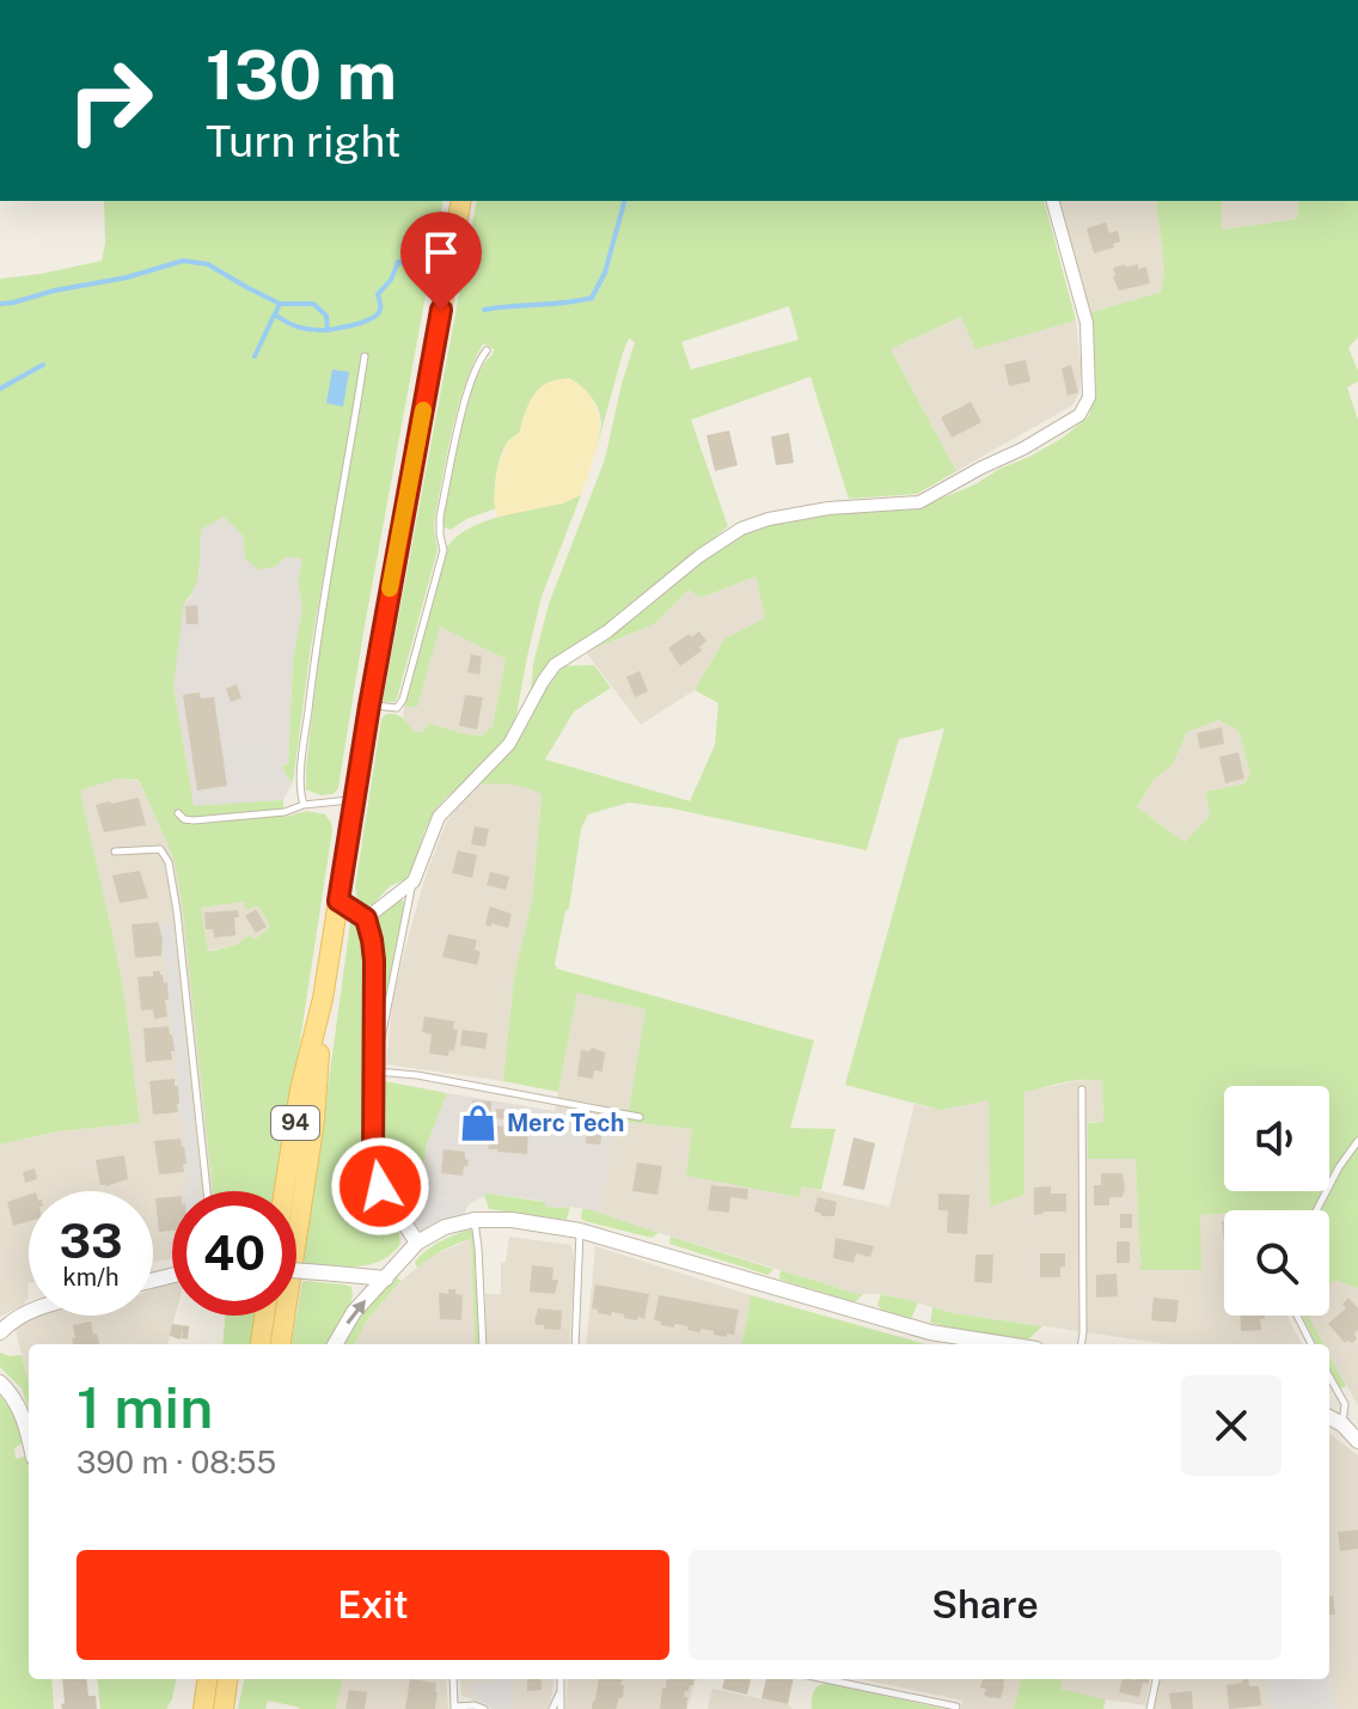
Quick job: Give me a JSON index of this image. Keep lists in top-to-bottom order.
{
  "streets": {
    "main road": ["94"]
  },
  "places": {
    "shop": ["Merc Tech"]
  },
  "page": {
    "turn": ["130 m", "Turn right"],
    "speed": "33 km/h",
    "limit": "40",
    "heading": ["1 min", "390 m · 08:55"],
    "buttons": ["Exit", "Share"]
  }
}
